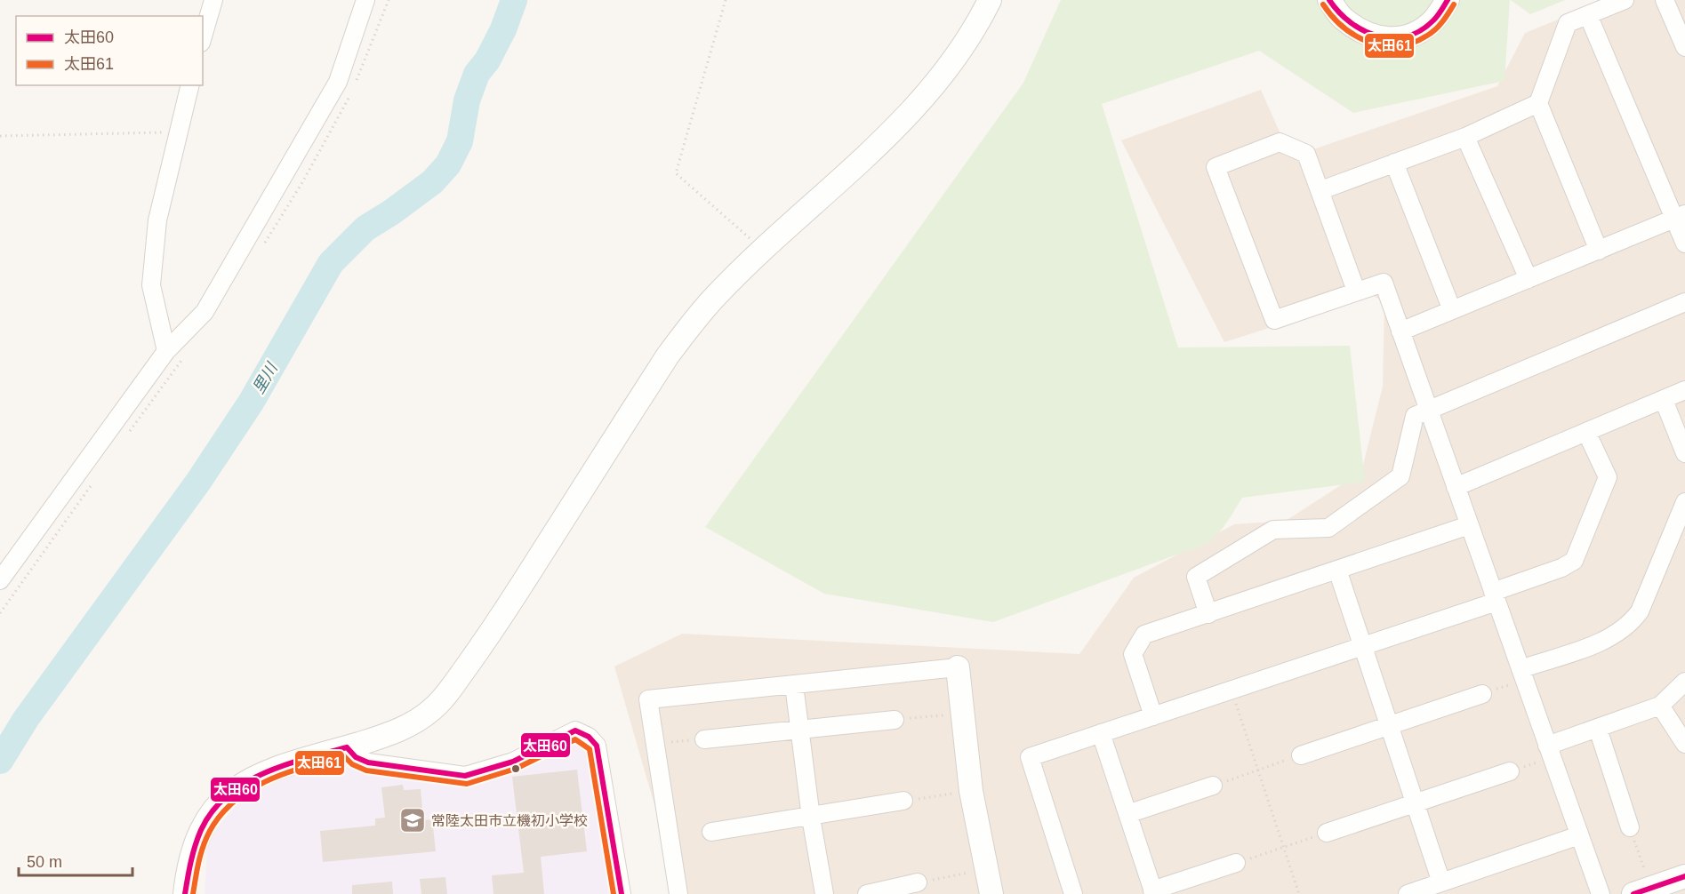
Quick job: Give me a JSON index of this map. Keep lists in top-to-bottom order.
{
  "water": ["里川"],
  "places": {
    "school or university": ["常陸太田市立機初小学校"]
  },
  "lines": ["transit line 太田60", "transit line 太田61"],
  "legend": ["太田60", "太田61"],
  "scale_bar": "50 m"
}
